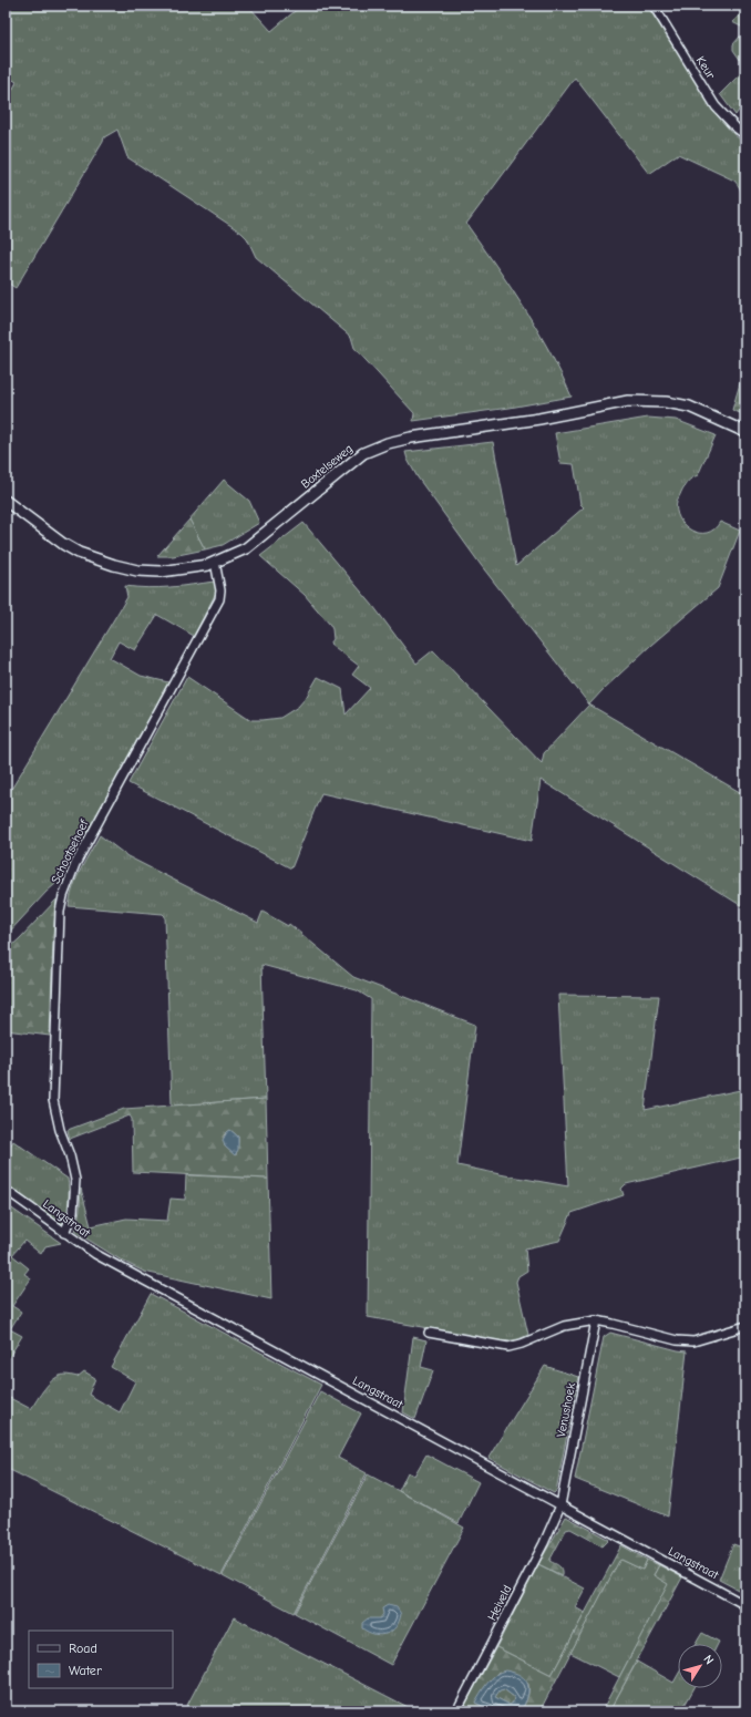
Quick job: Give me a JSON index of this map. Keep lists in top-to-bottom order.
{
  "streets": {
    "main road": ["Boxtelseweg"],
    "street": [
      "Keur",
      "Schootsehoef",
      "Langstraat",
      "Venushoek",
      "Heiveld"
    ]
  },
  "crossings": [
    ["Boxtelseweg", "Schootsehoef"],
    ["Schootsehoef", "Langstraat"],
    ["Langstraat", "Venushoek"],
    ["Langstraat", "Heiveld"],
    ["Venushoek", "Heiveld"]
  ],
  "legend": ["Road", "Water"],
  "north": "top right"
}
